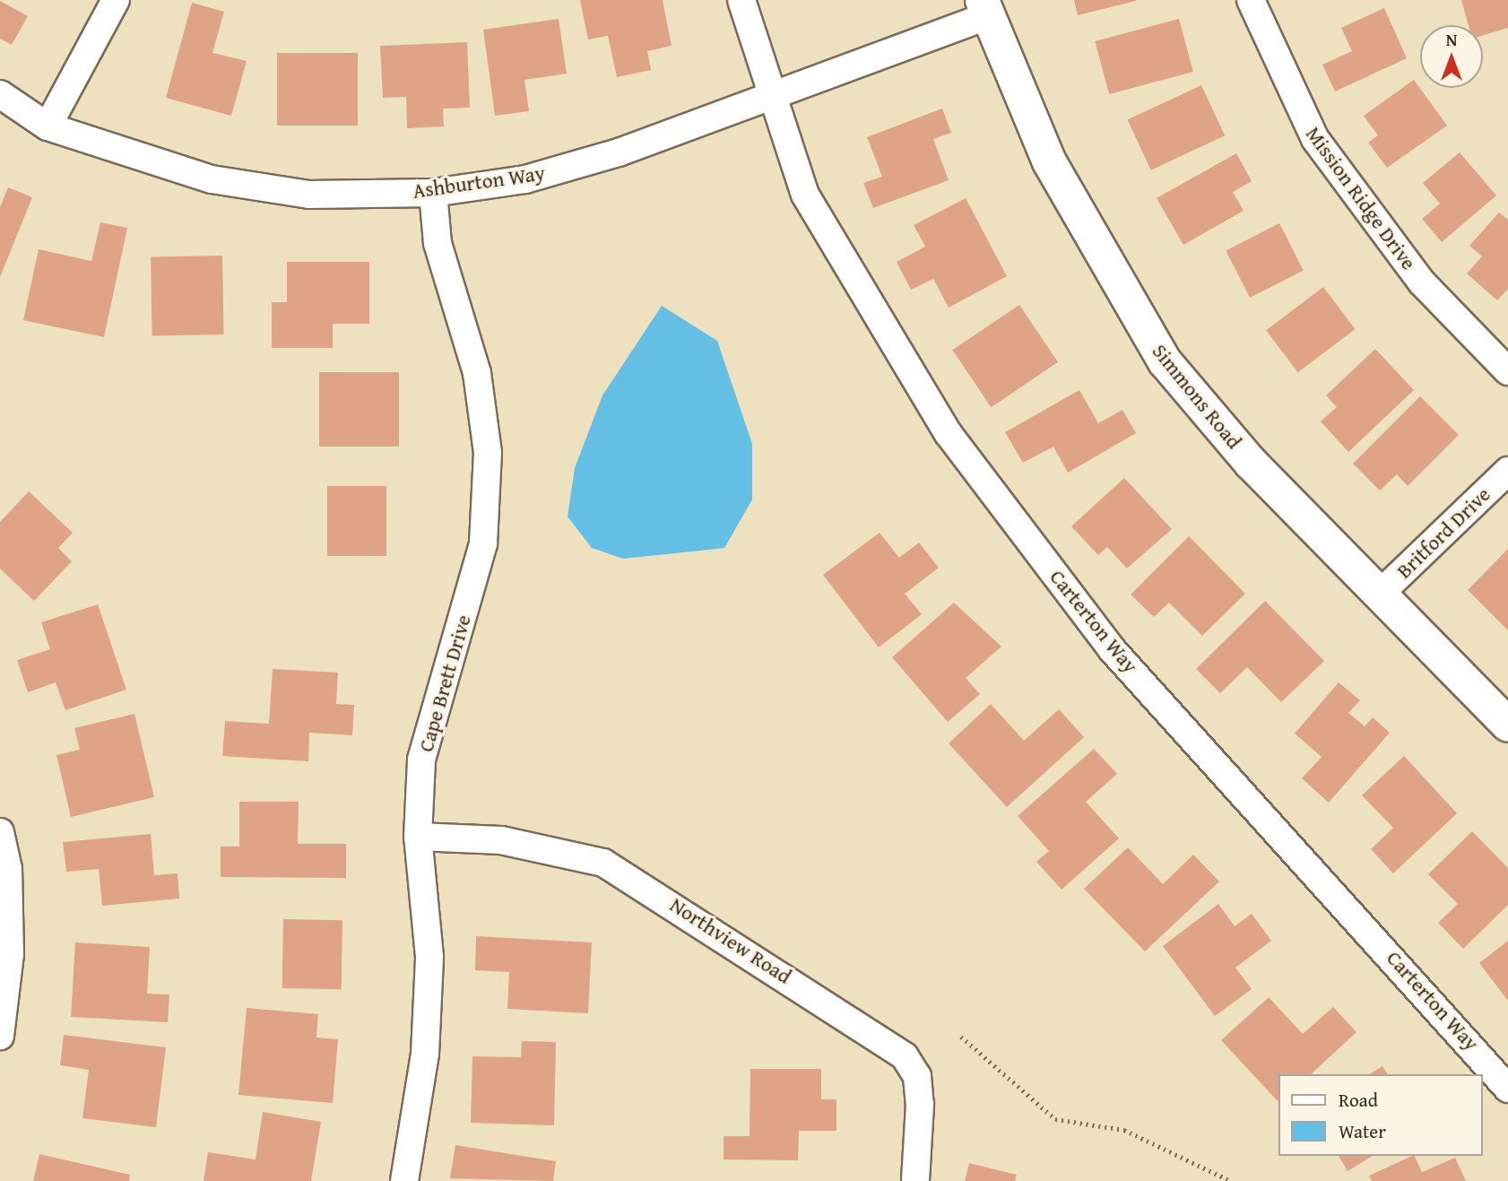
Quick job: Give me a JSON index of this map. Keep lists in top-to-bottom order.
{
  "streets": {
    "street": [
      "Ashburton Way",
      "Mission Ridge Drive",
      "Simmons Road",
      "Britford Drive",
      "Carterton Way",
      "Cape Brett Drive",
      "Northview Road"
    ]
  },
  "crossings": [
    ["Ashburton Way", "Simmons Road"],
    ["Ashburton Way", "Carterton Way"],
    ["Ashburton Way", "Cape Brett Drive"],
    ["Simmons Road", "Britford Drive"],
    ["Cape Brett Drive", "Northview Road"]
  ],
  "legend": ["Road", "Water"],
  "north": "top"
}
